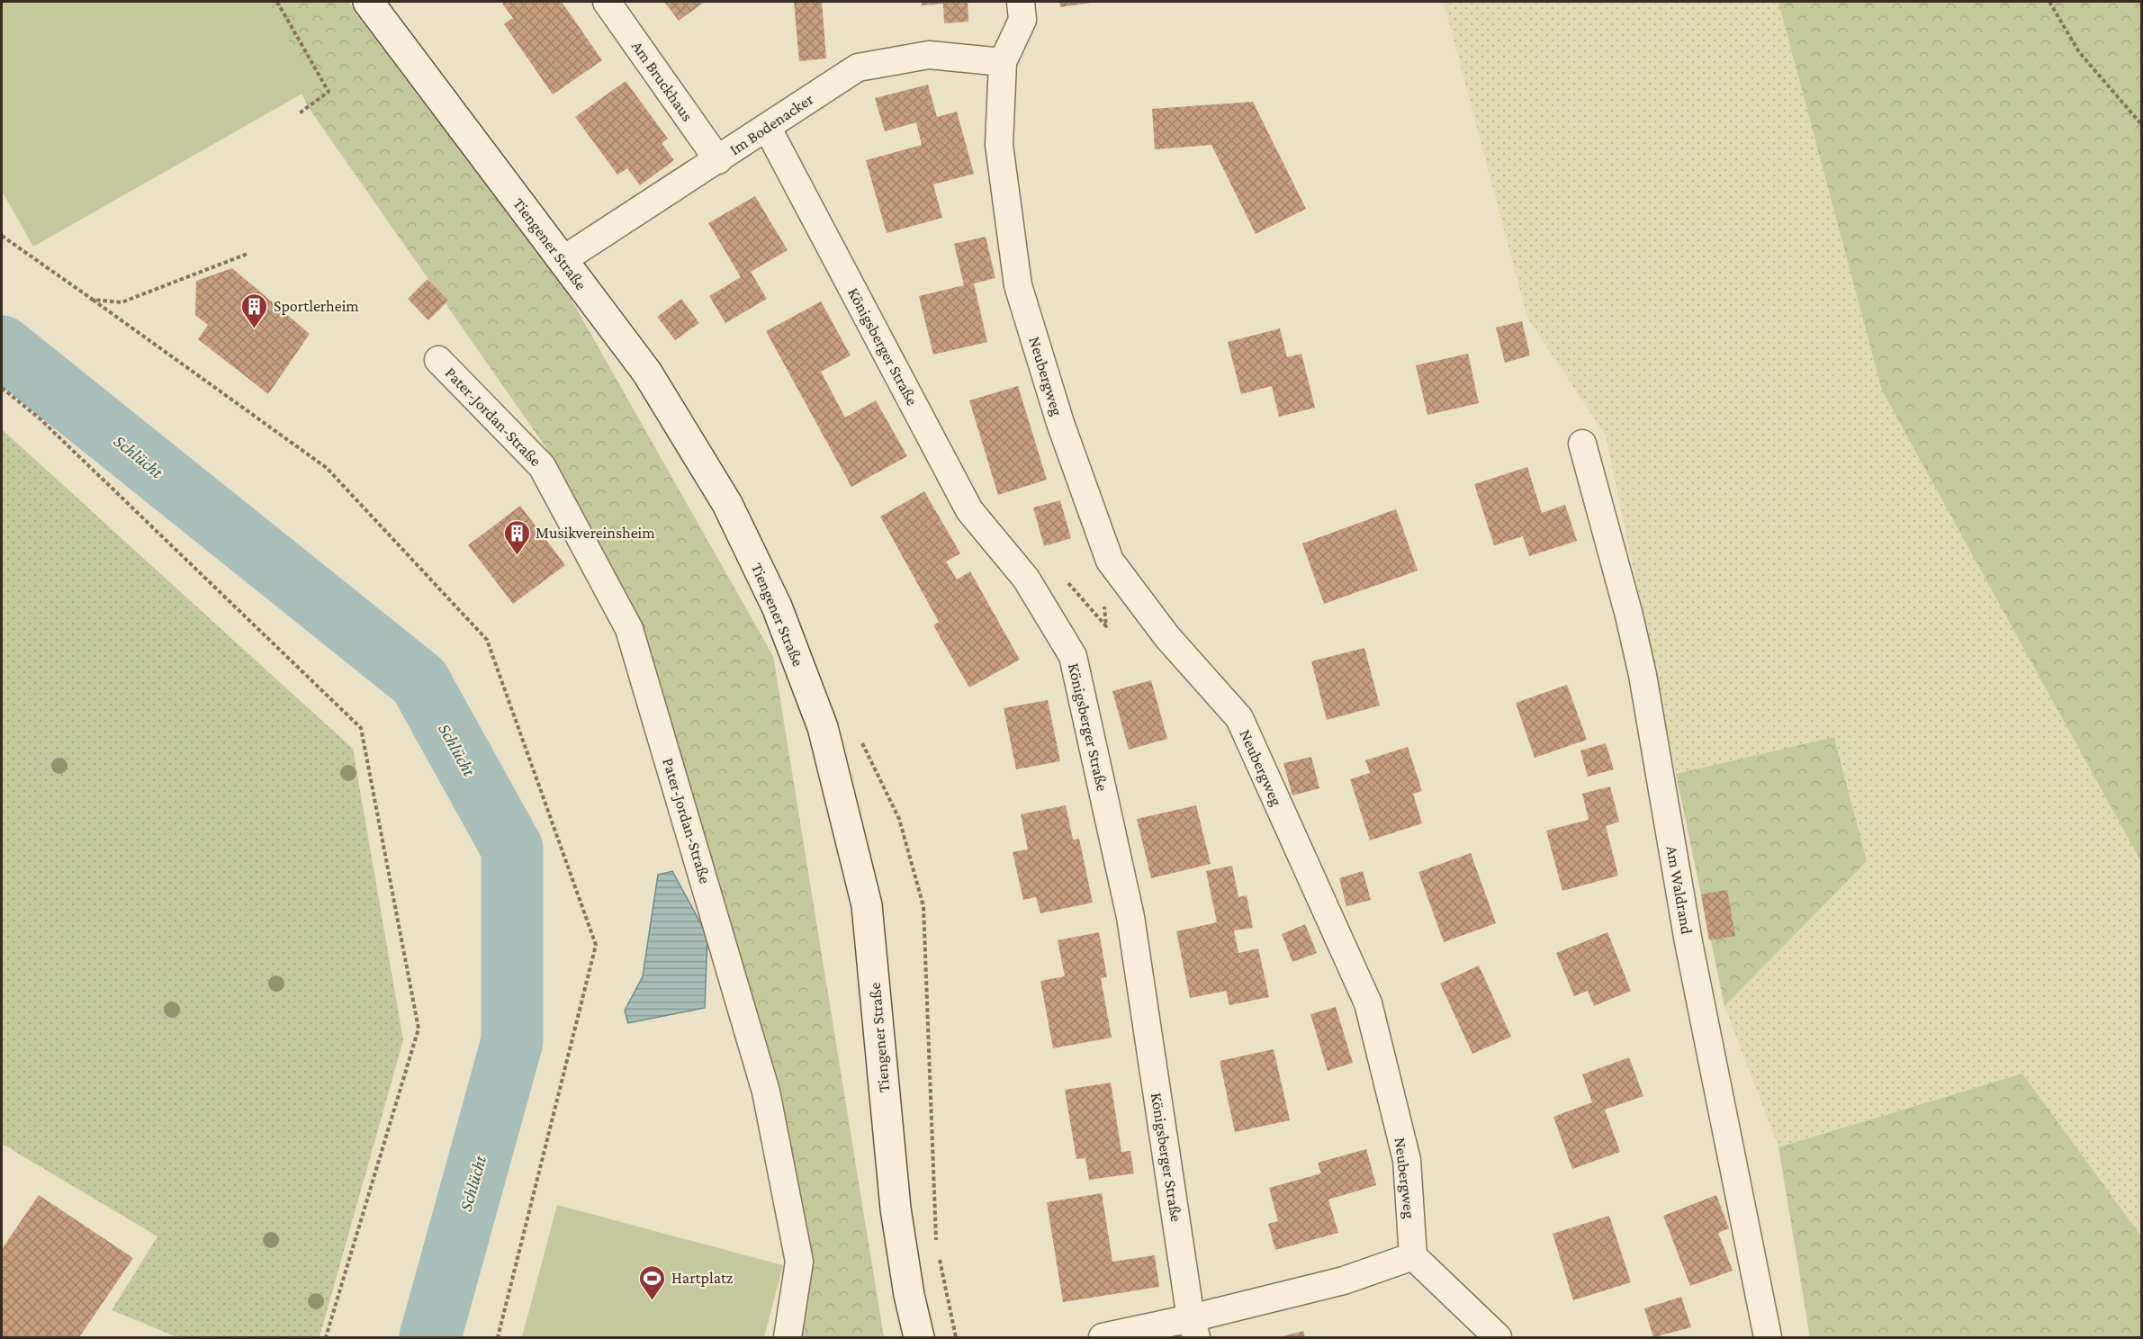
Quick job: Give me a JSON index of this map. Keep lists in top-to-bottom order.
{
  "streets": {
    "main road": ["Tiengener Straße"],
    "street": [
      "Am Bruckhaus",
      "Im Bodenacker",
      "Königsberger Straße",
      "Neubergweg",
      "Pater-Jordan-Straße",
      "Am Waldrand"
    ]
  },
  "crossings": [
    ["Am Bruckhaus", "Im Bodenacker"],
    ["Im Bodenacker", "Tiengener Straße"],
    ["Im Bodenacker", "Königsberger Straße"],
    ["Im Bodenacker", "Neubergweg"]
  ],
  "water": ["Schlücht"],
  "places": {
    "building": ["Sportlerheim", "Musikvereinsheim"],
    "sports": ["Hartplatz"]
  }
}
